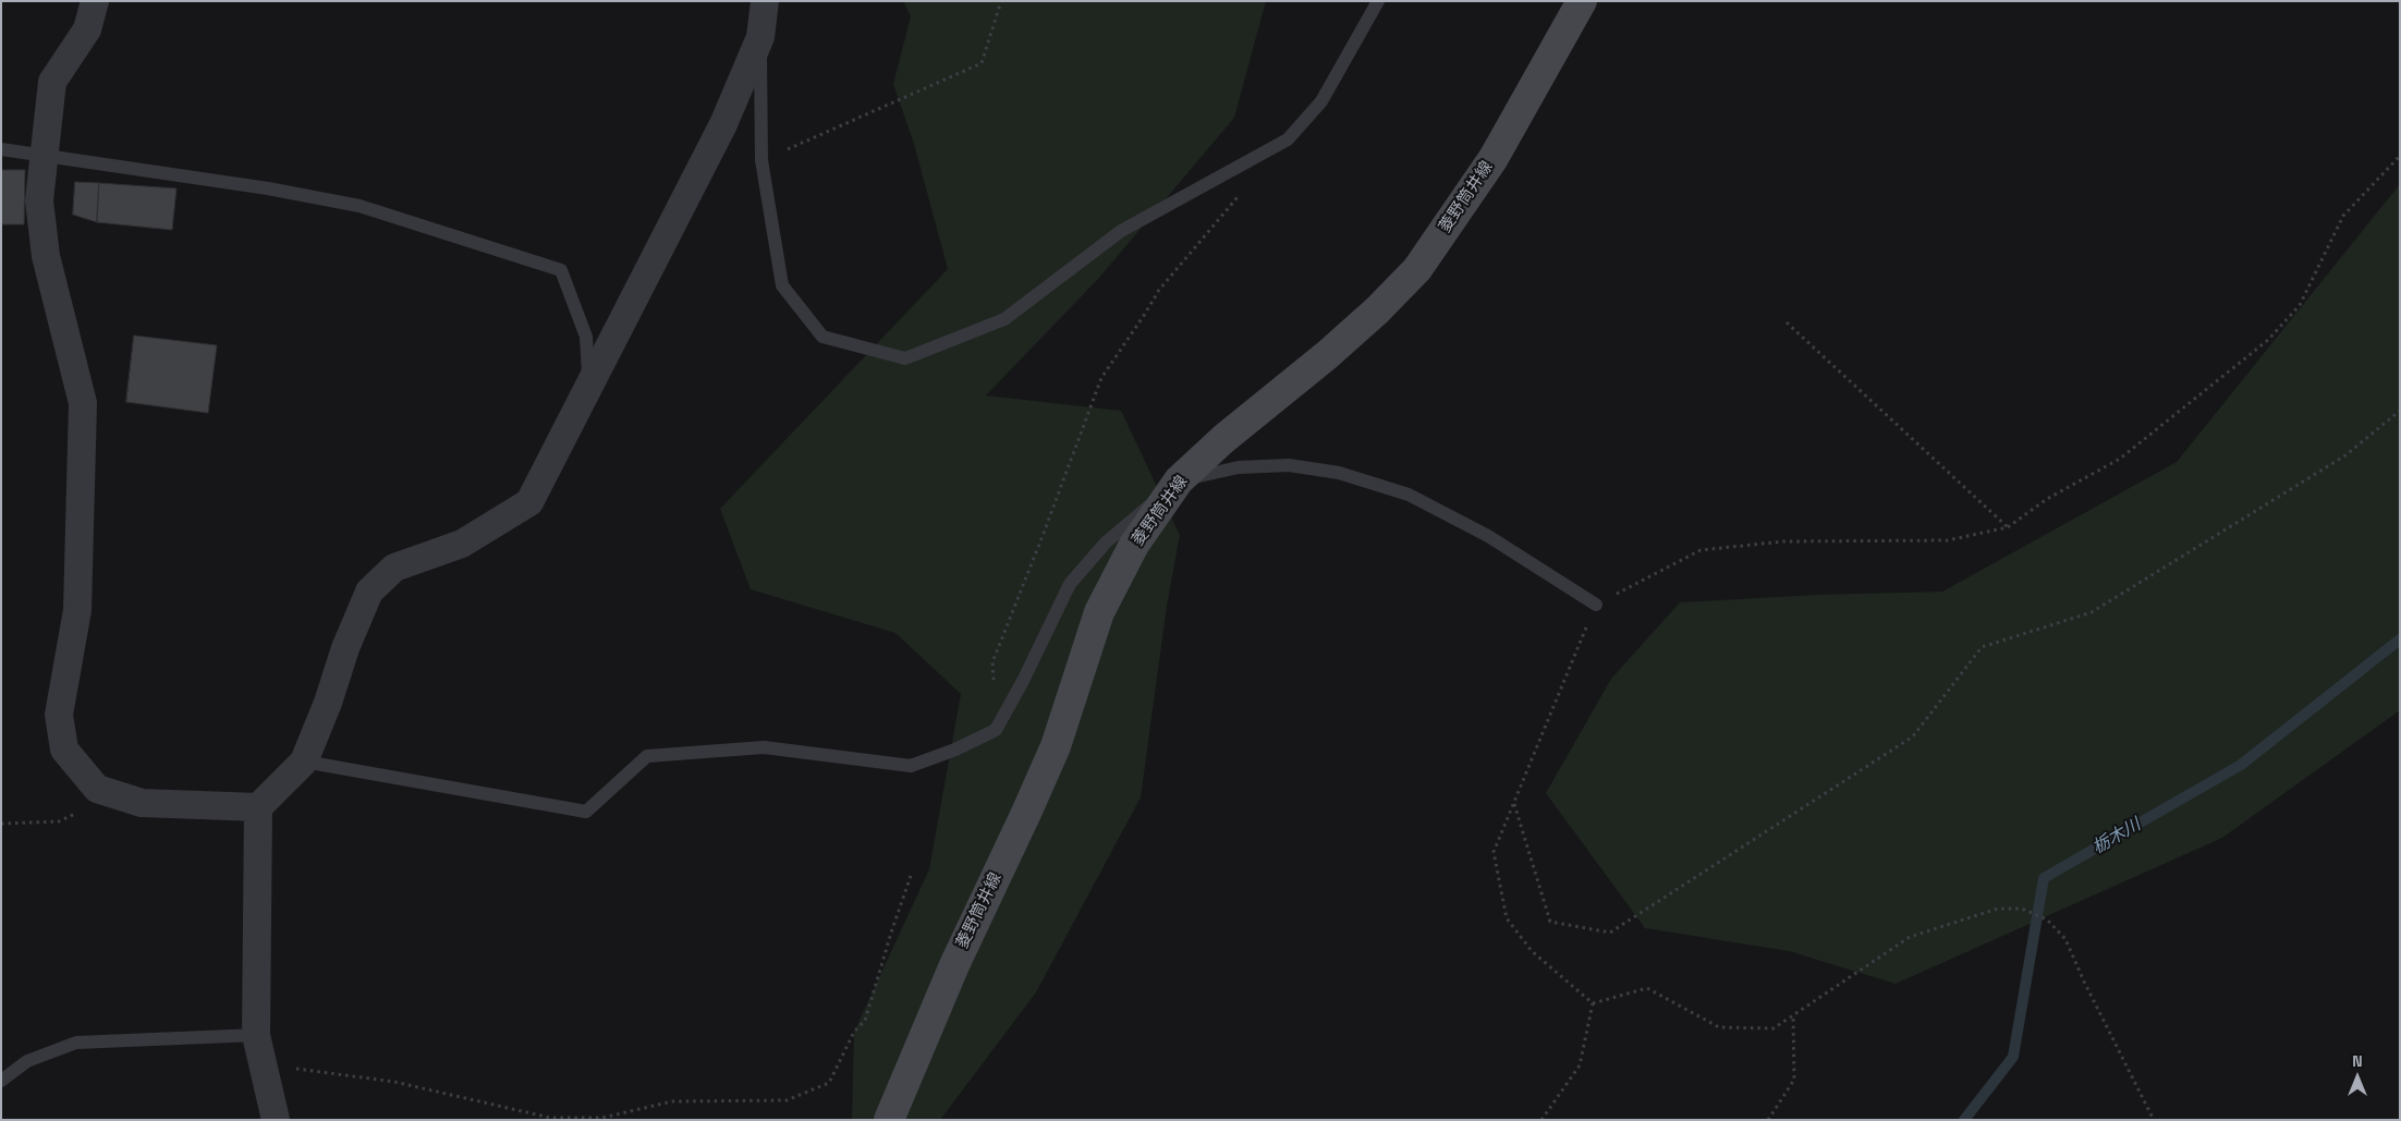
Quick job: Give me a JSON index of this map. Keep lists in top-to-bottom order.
{
  "streets": {
    "main road": ["菱野筒井線"]
  },
  "water": ["栃木川"],
  "north": "top"
}
